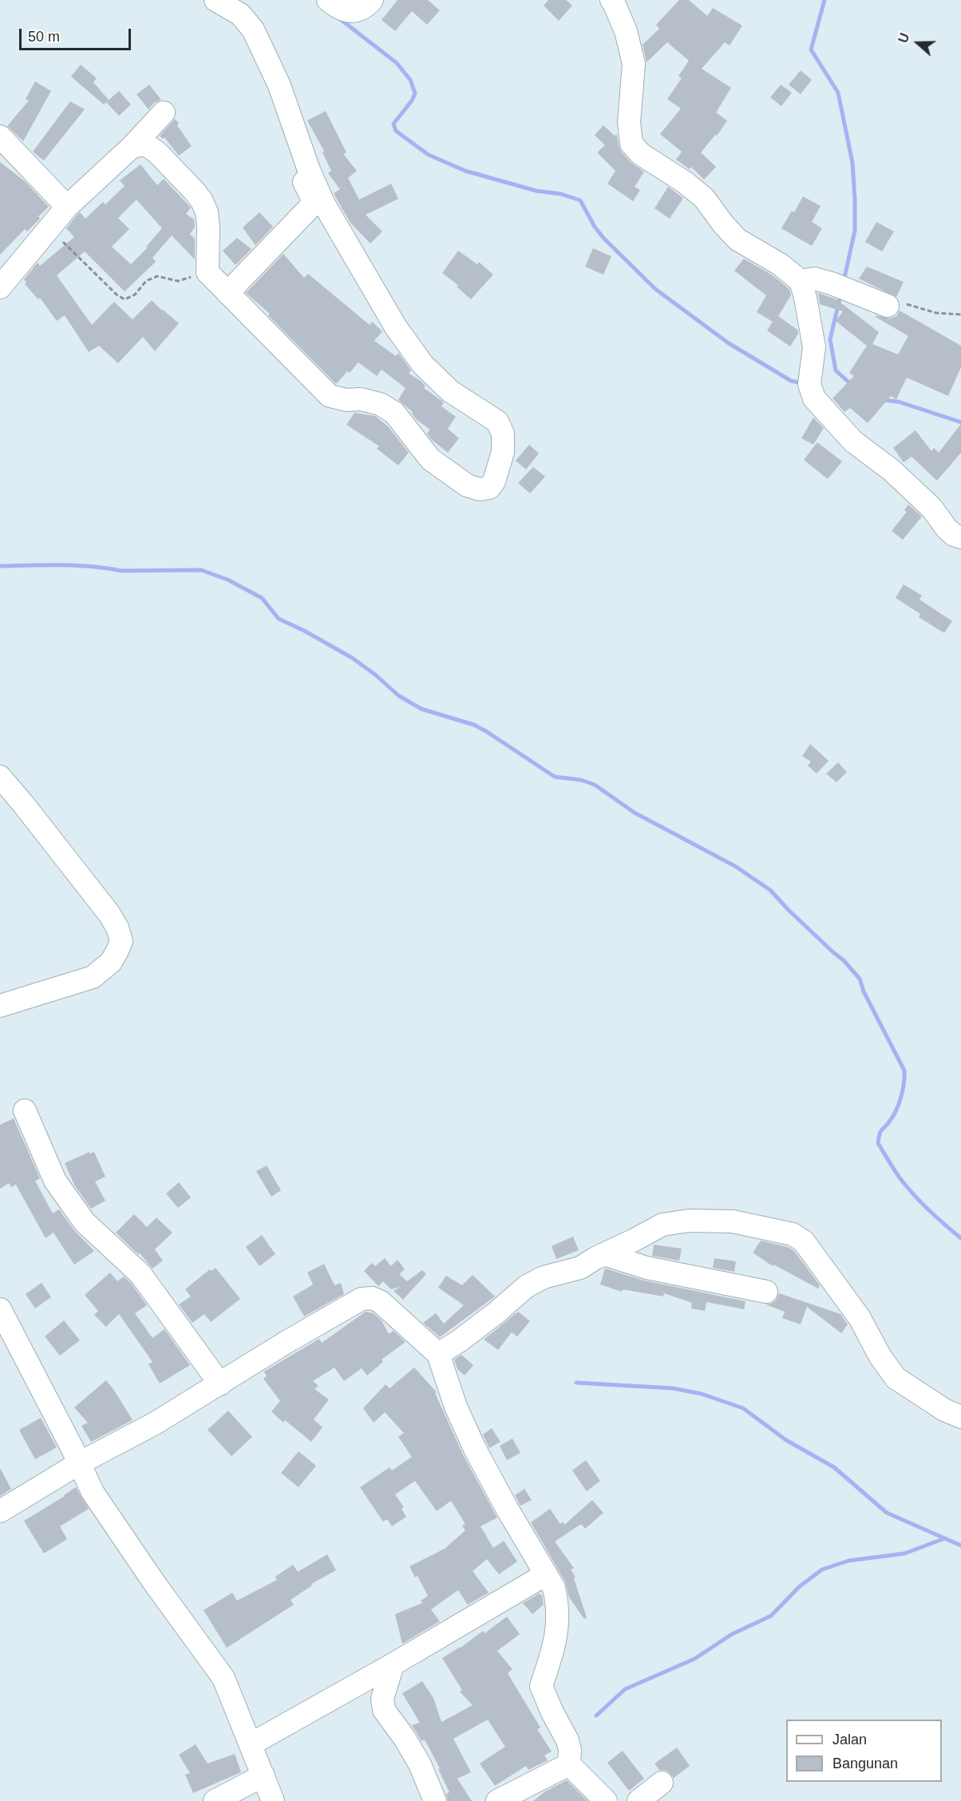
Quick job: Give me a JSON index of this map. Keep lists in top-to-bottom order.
{
  "legend": ["Jalan", "Bangunan"],
  "scale_bar": "50 m",
  "north": "left"
}
